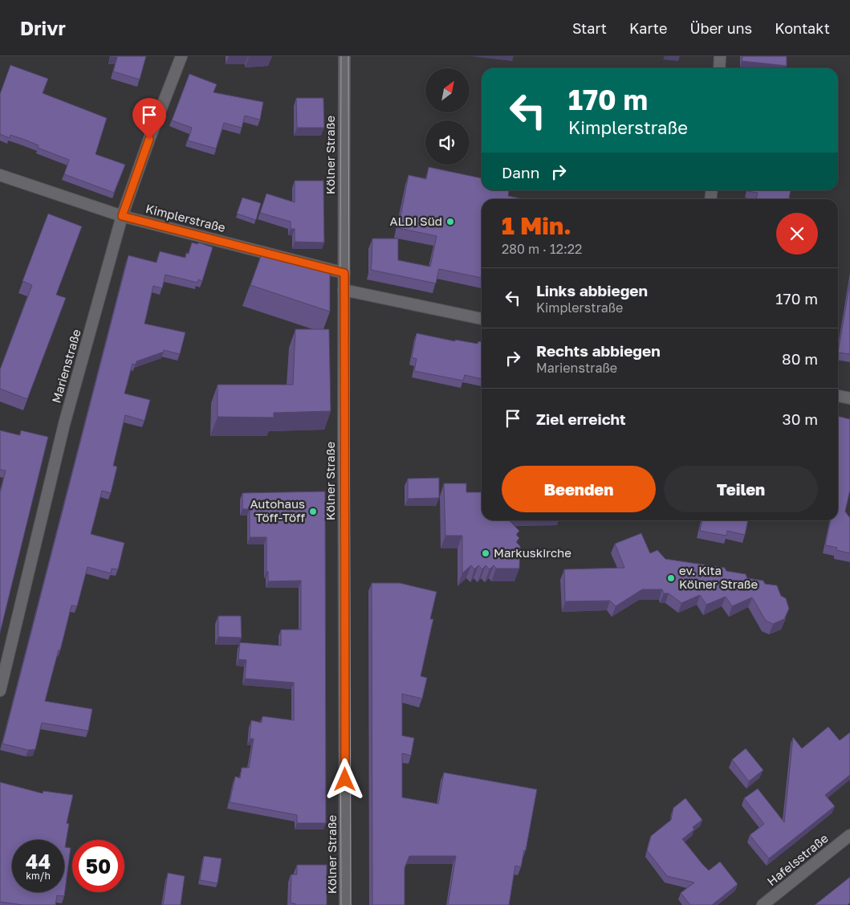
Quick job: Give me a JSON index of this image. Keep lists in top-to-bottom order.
{
  "streets": {
    "street": [
      "Kölner Straße",
      "Kimplerstraße",
      "Marienstraße",
      "Hafelsstraße"
    ]
  },
  "crossings": [
    ["Kölner Straße", "Kimplerstraße"],
    ["Kimplerstraße", "Marienstraße"]
  ],
  "places": [
    "ALDI Süd",
    "Autohaus Töff-Töff",
    "Markuskirche",
    "ev. Kita Kölner Straße"
  ],
  "north": "top right",
  "page": {
    "header": "Drivr",
    "nav": [
      "Start",
      "Karte",
      "Über uns",
      "Kontakt"
    ],
    "turn": ["170 m", "Kimplerstraße"],
    "then": "Dann",
    "heading": ["1 Min.", "280 m · 12:22"],
    "list": [
      {
        "name": "Links abbiegen",
        "note": "Kimplerstraße",
        "value": "170 m"
      },
      {
        "name": "Rechts abbiegen",
        "note": "Marienstraße",
        "value": "80 m"
      },
      {
        "name": "Ziel erreicht",
        "value": "30 m"
      }
    ],
    "buttons": ["Beenden", "Teilen"],
    "speed": "44 km/h",
    "limit": "50"
  }
}
